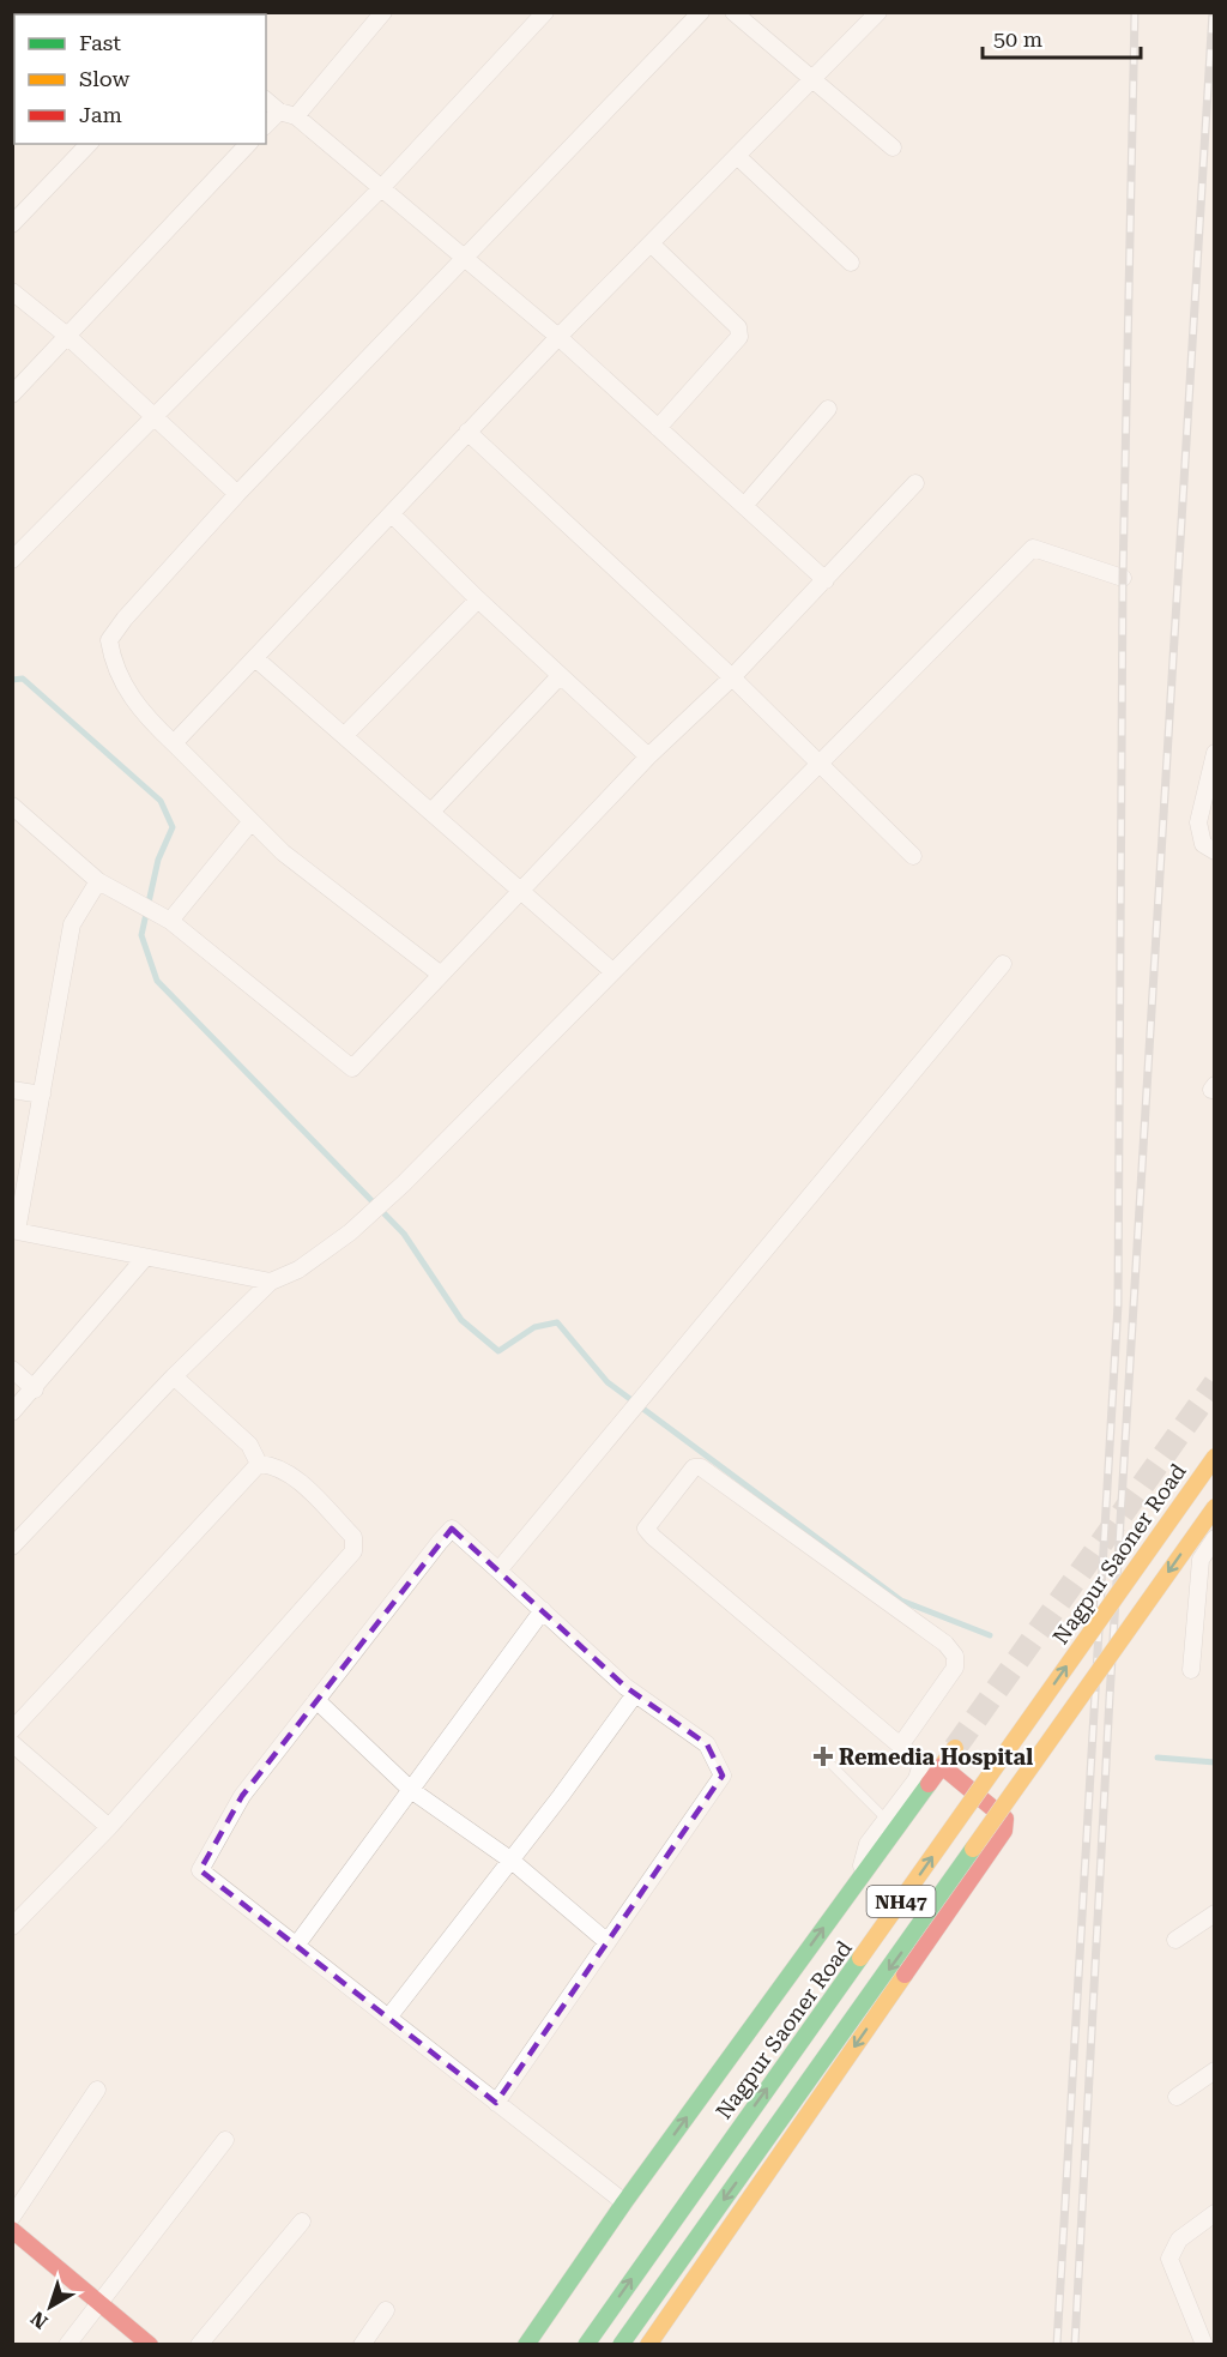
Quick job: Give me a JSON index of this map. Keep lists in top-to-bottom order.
{
  "streets": {
    "main road": ["Nagpur Saoner Road", "NH47"]
  },
  "places": {
    "health": ["Remedia Hospital"]
  },
  "legend": ["Fast", "Slow", "Jam"],
  "scale_bar": "50 m",
  "north": "bottom left"
}
